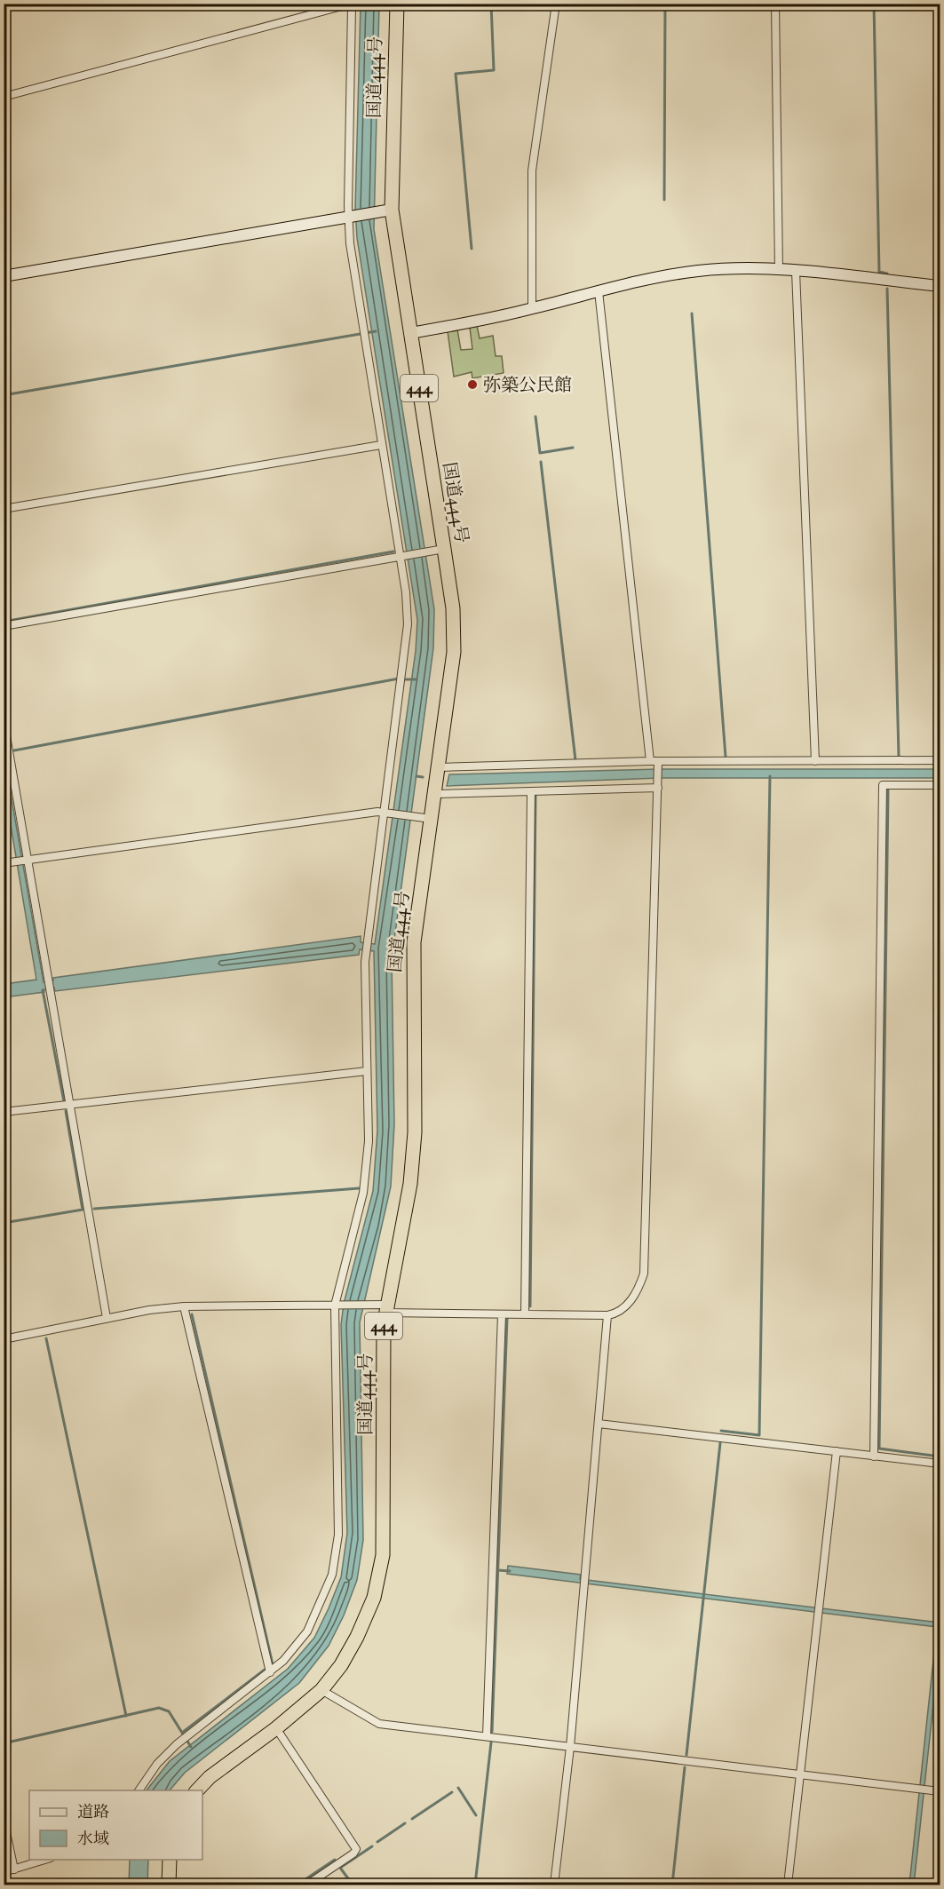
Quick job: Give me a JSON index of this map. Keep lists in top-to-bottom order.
{
  "streets": {
    "highway": ["国道444号", "444"]
  },
  "places": ["弥築公民館"],
  "legend": ["道路", "水域"]
}
